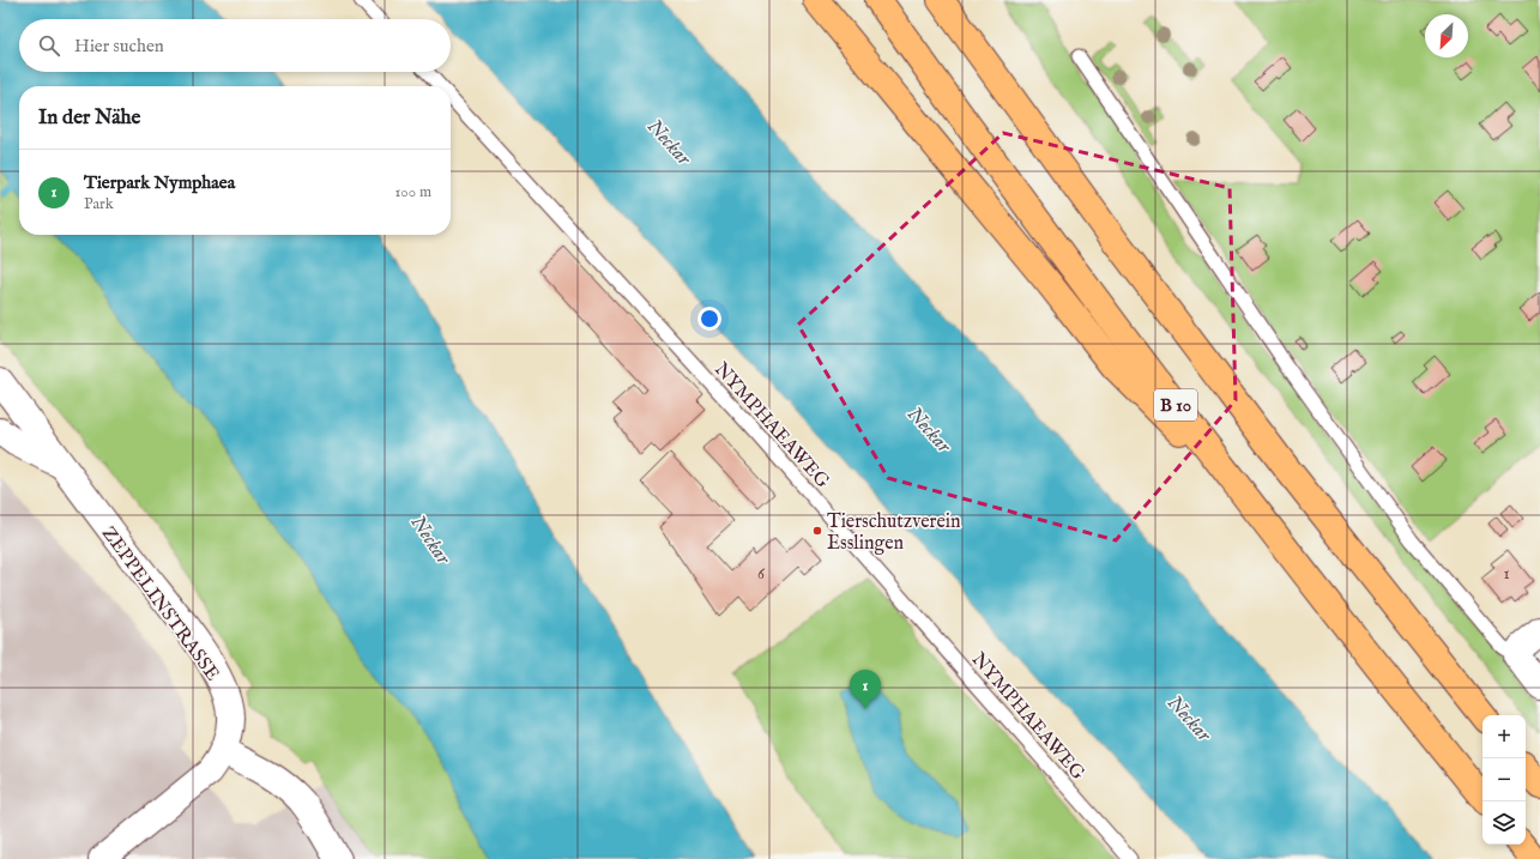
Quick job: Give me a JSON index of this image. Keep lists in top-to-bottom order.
{
  "streets": {
    "highway": ["B 10"],
    "street": ["ZEPPELINSTRASSE"],
    "lane": ["NYMPHAEAWEG"]
  },
  "water": ["Neckar"],
  "places": ["Tierschutzverein Esslingen"],
  "house_numbers": ["6", "1"],
  "north": "bottom left",
  "page": {
    "search": "Hier suchen",
    "heading": "In der Nähe",
    "list": [
      {
        "mark": "1",
        "name": "Tierpark Nymphaea",
        "note": "Park",
        "value": "100 m"
      }
    ],
    "pins": "1",
    "map_buttons": ["+", "−"]
  }
}
